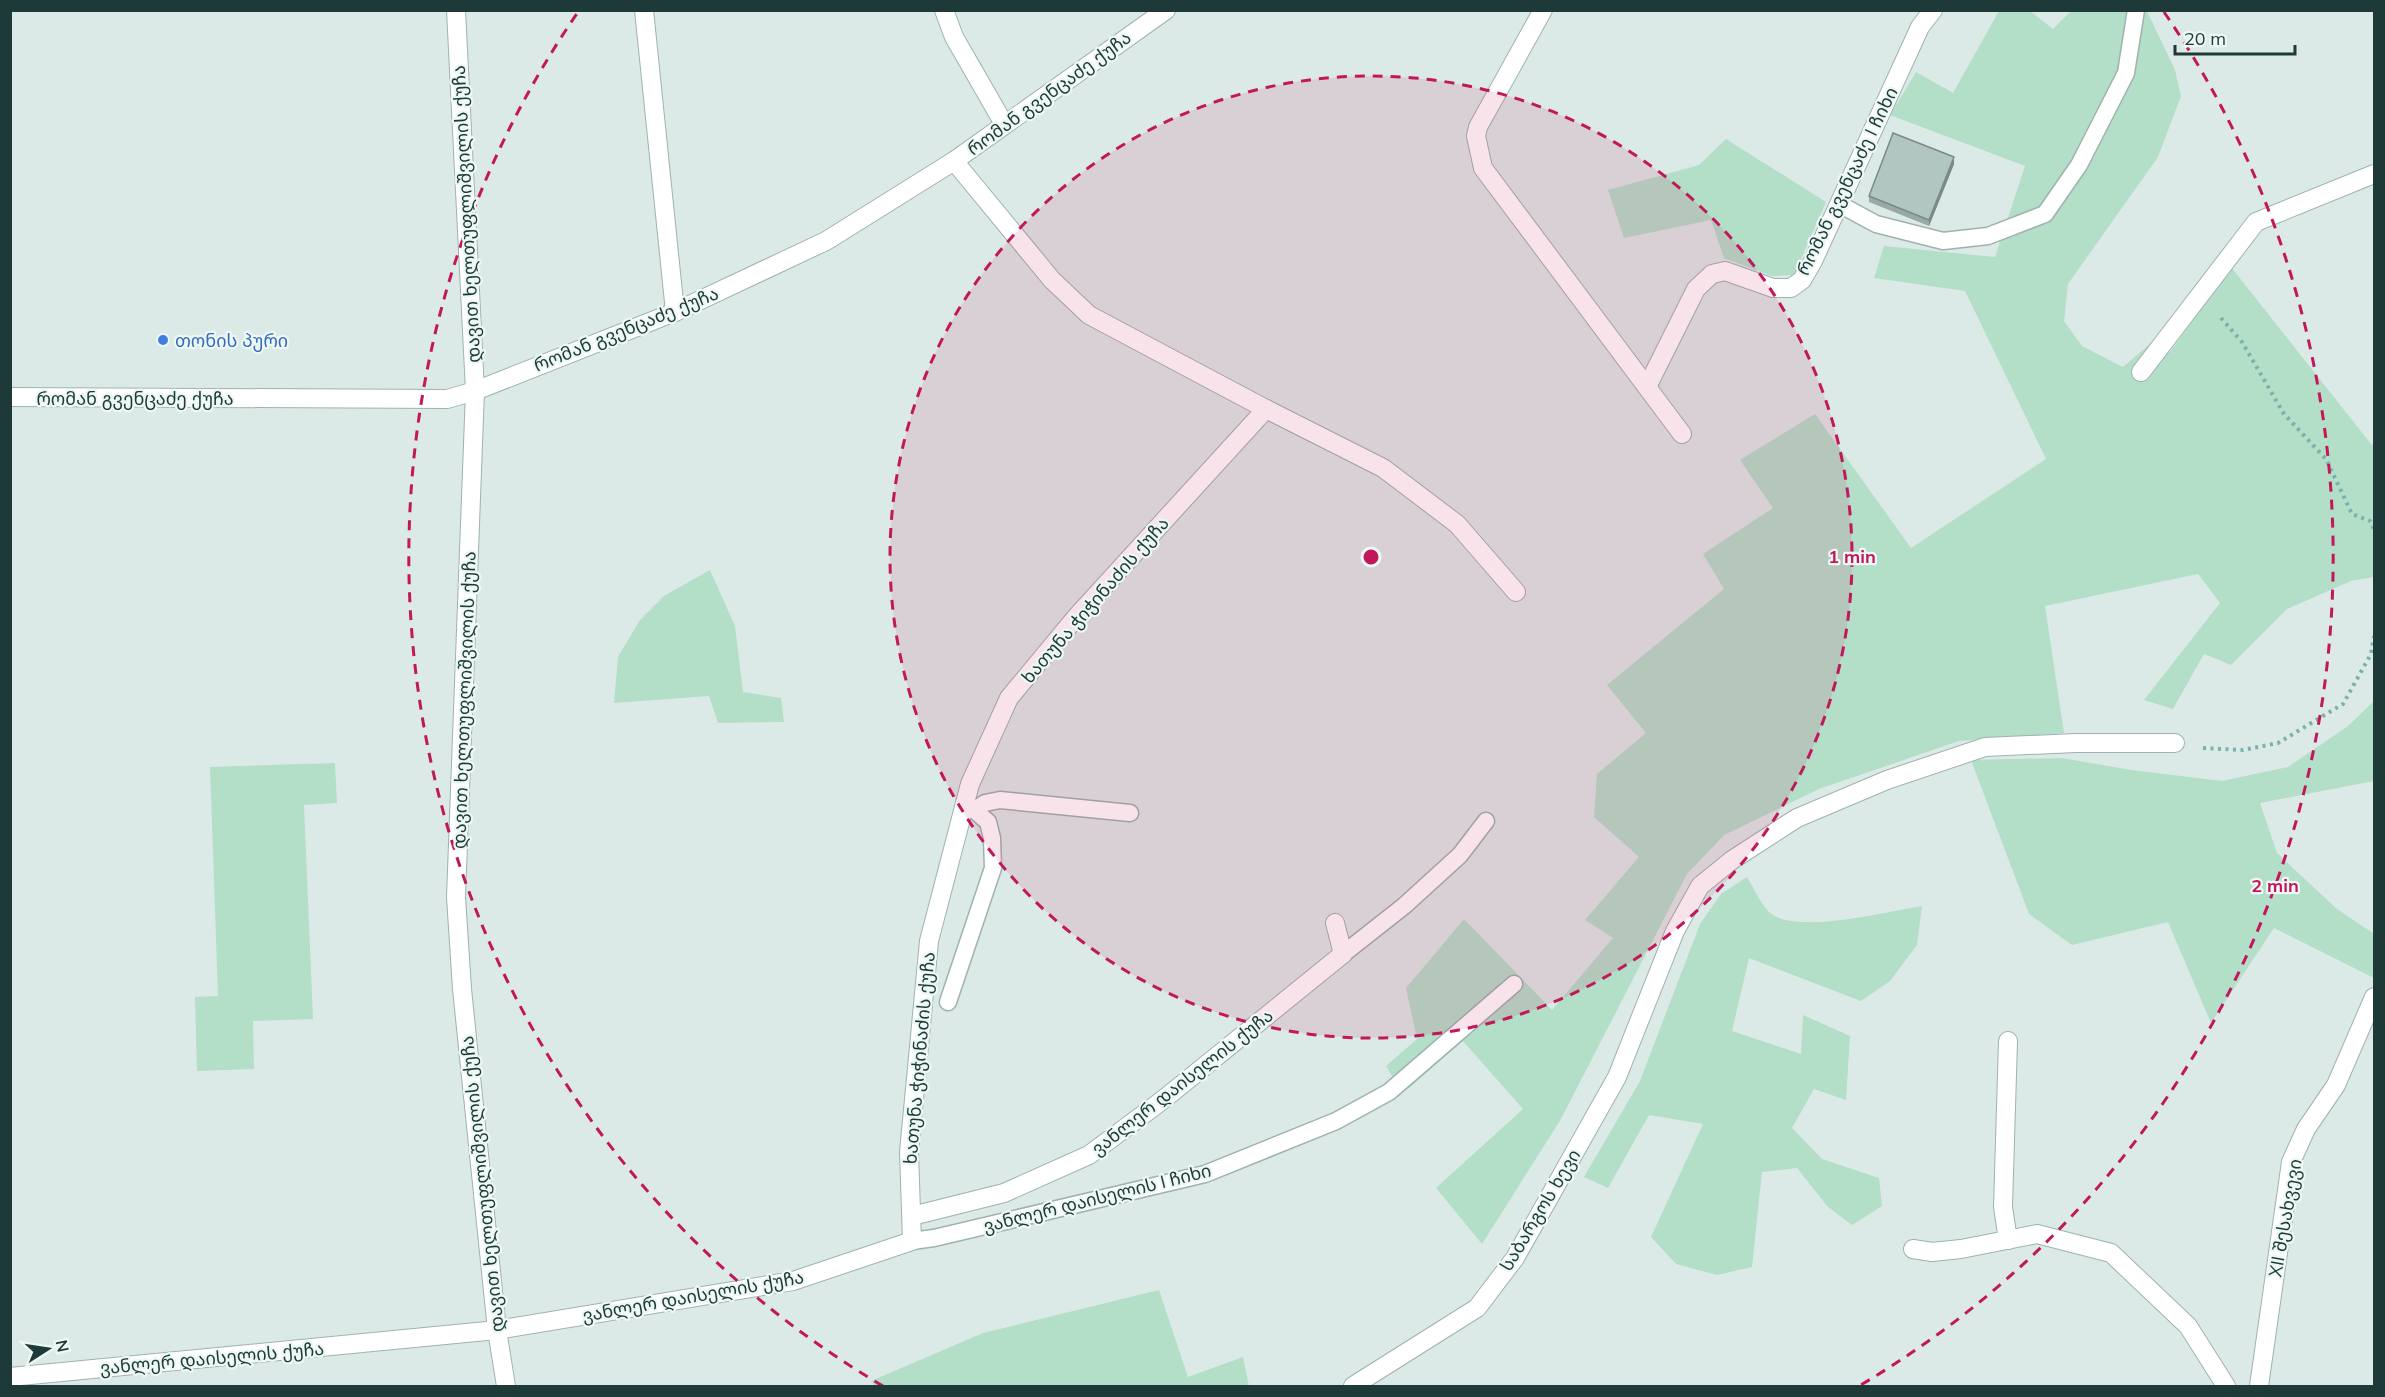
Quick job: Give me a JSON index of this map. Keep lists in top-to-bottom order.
{
  "streets": {
    "street": [
      "რომან გვენცაძე ქუჩა",
      "რომან გვენცაძე I ჩიხი",
      "დავით ხელთუფლიშვილის ქუჩა",
      "ხათუნა ჭიჭინაძის ქუჩა",
      "ვანლერ დაისელის ქუჩა",
      "საბარგოს ხევი",
      "XII შესახვევი"
    ],
    "lane": ["ვანლერ დაისელის I ჩიხი"]
  },
  "crossings": [
    ["რომან გვენცაძე ქუჩა", "დავით ხელთუფლიშვილის ქუჩა"],
    ["დავით ხელთუფლიშვილის ქუჩა", "ვანლერ დაისელის ქუჩა"],
    ["ხათუნა ჭიჭინაძის ქუჩა", "ვანლერ დაისელის ქუჩა"],
    ["ვანლერ დაისელის ქუჩა", "ვანლერ დაისელის I ჩიხი"]
  ],
  "places": ["თონის პური"],
  "scale_bar": "20 m",
  "north": "right",
  "rings": ["1 min", "2 min"]
}
